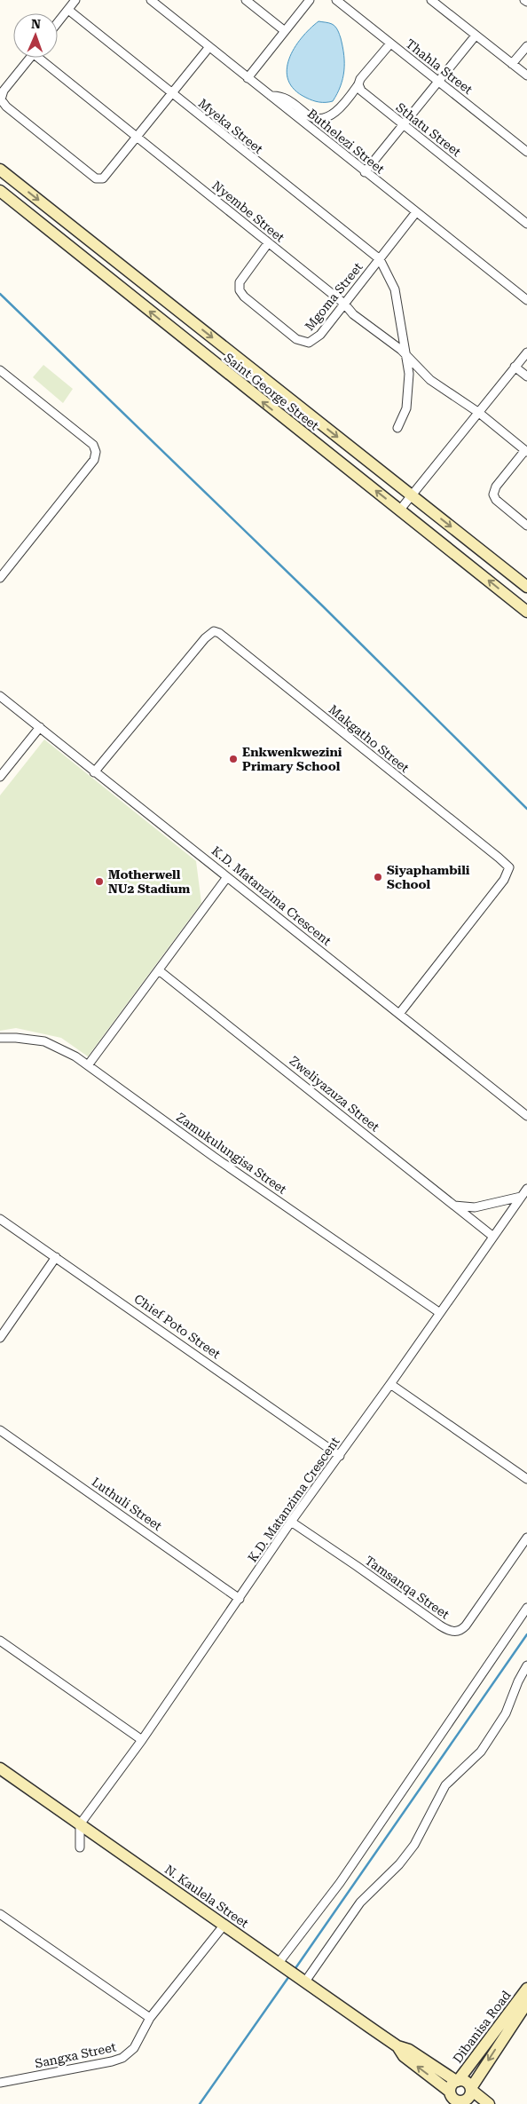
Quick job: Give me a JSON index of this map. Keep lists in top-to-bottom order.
{
  "streets": {
    "main road": ["Saint George Street", "N. Kaulela Street", "Dibanisa Road"],
    "street": [
      "Thahla Street",
      "Myeka Street",
      "Sthatu Street",
      "Buthelezi Street",
      "Nyembe Street",
      "Mgoma Street",
      "Makgatho Street",
      "K.D. Matanzima Crescent",
      "Zweliyazuza Street",
      "Zamukulungisa Street",
      "Chief Poto Street",
      "Luthuli Street",
      "Tamsanqa Street",
      "Sangxa Street"
    ]
  },
  "crossings": [
    ["Myeka Street", "Mgoma Street"],
    ["Buthelezi Street", "Mgoma Street"],
    ["Nyembe Street", "Mgoma Street"],
    ["Makgatho Street", "K.D. Matanzima Crescent"],
    ["K.D. Matanzima Crescent", "Zweliyazuza Street"],
    ["K.D. Matanzima Crescent", "Zamukulungisa Street"],
    ["K.D. Matanzima Crescent", "Chief Poto Street"],
    ["K.D. Matanzima Crescent", "Luthuli Street"],
    ["K.D. Matanzima Crescent", "Tamsanqa Street"],
    ["K.D. Matanzima Crescent", "N. Kaulela Street"],
    ["N. Kaulela Street", "Dibanisa Road"],
    ["N. Kaulela Street", "Sangxa Street"]
  ],
  "places": ["Enkwenkwezini Primary School", "Siyaphambili School", "Motherwell NU2 Stadium"],
  "north": "top"
}
